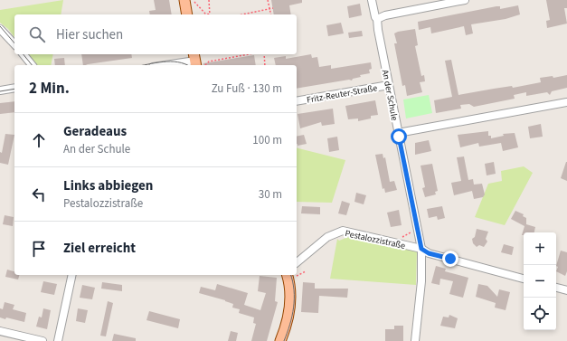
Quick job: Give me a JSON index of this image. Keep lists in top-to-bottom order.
{
  "streets": {
    "street": ["Fritz-Reuter-Straße", "An der Schule", "Pestalozzistraße"]
  },
  "crossings": [
    ["Fritz-Reuter-Straße", "An der Schule"],
    ["An der Schule", "Pestalozzistraße"]
  ],
  "page": {
    "search": "Hier suchen",
    "heading": ["2 Min.", "Zu Fuß · 130 m"],
    "list": [
      ["Geradeaus", "An der Schule", "100 m"],
      ["Links abbiegen", "Pestalozzistraße", "30 m"],
      "Ziel erreicht"
    ],
    "map_buttons": ["+", "−"]
  }
}
